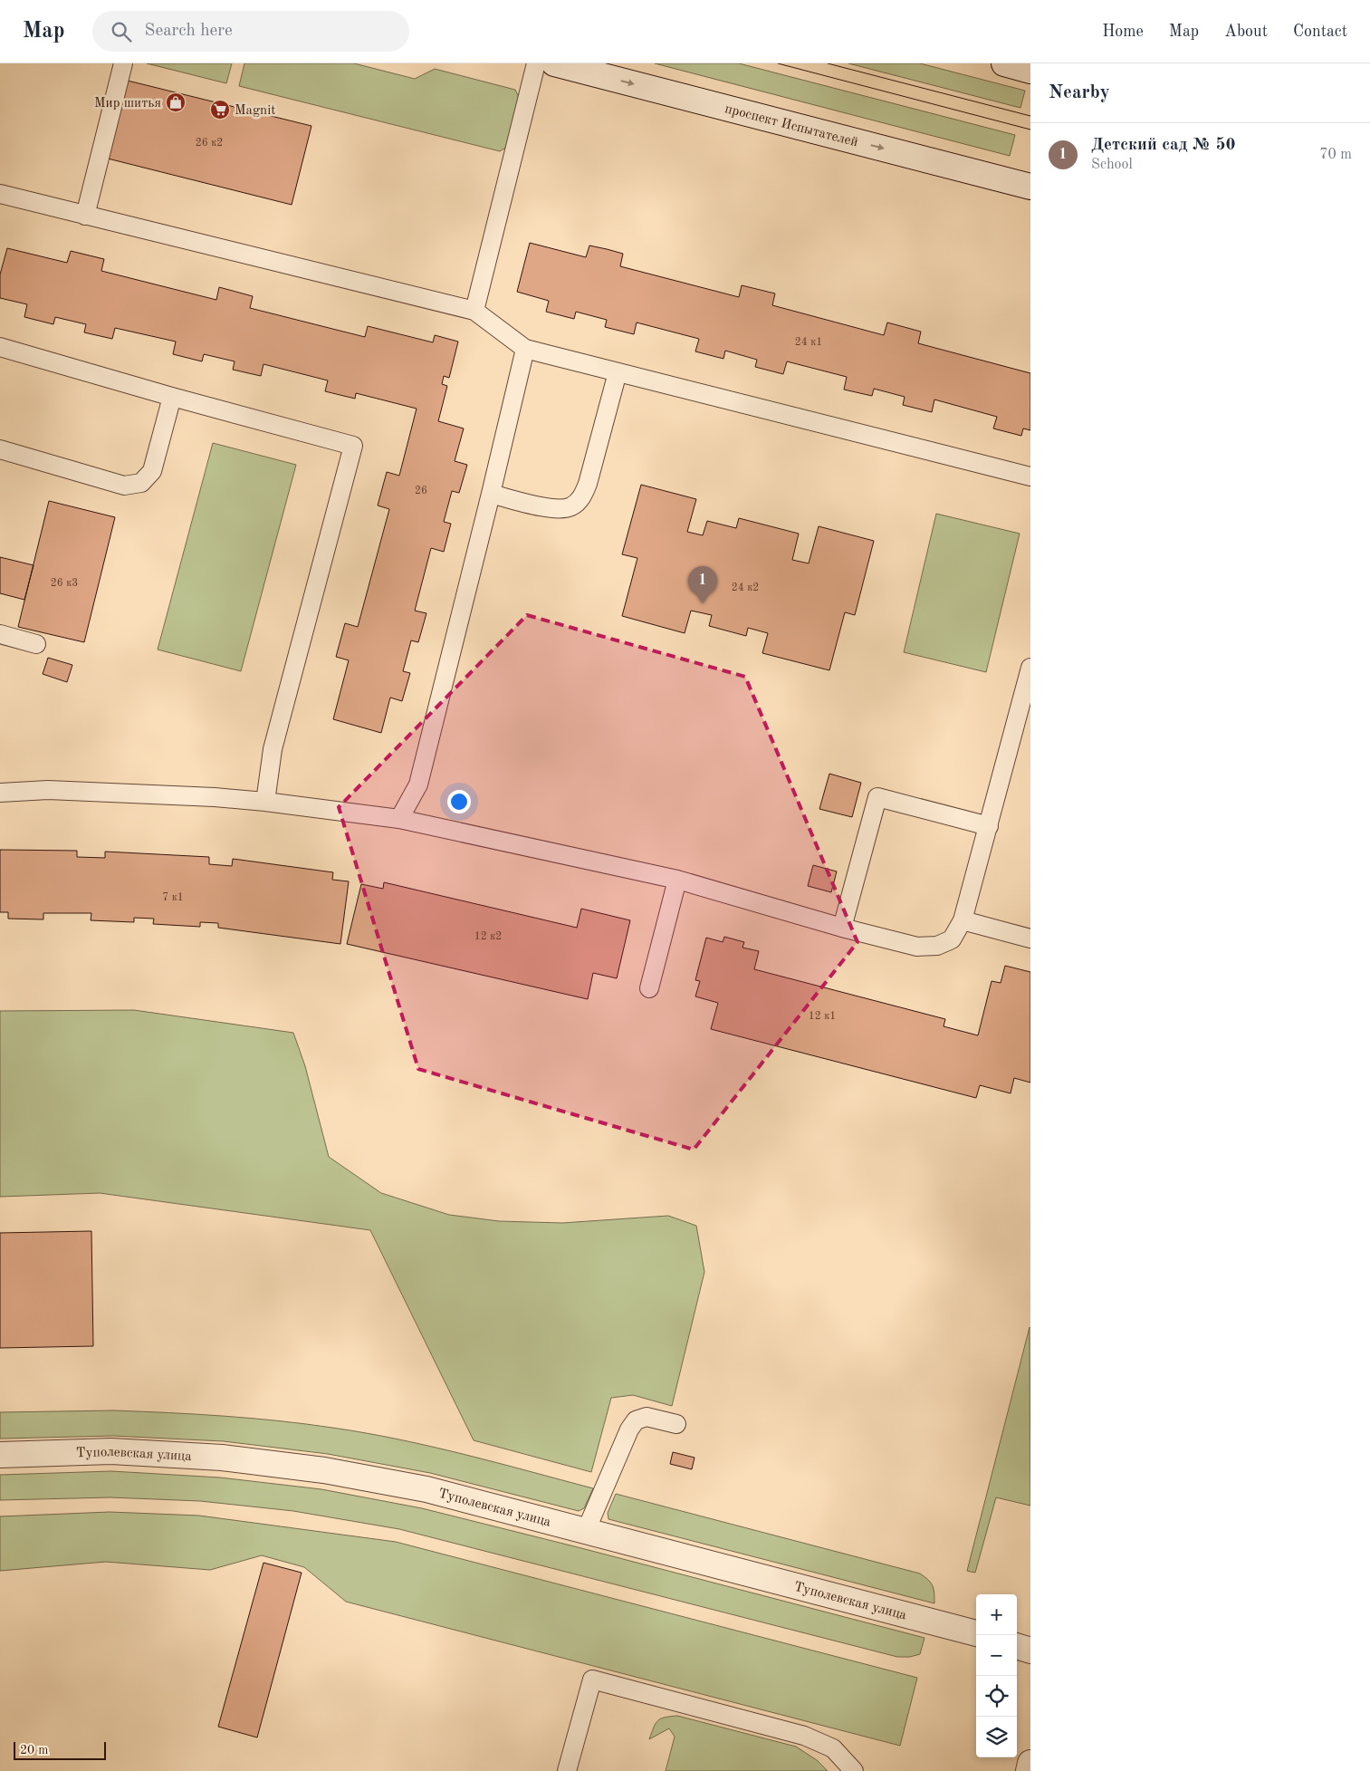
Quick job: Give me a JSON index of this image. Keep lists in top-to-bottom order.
{
  "streets": {
    "street": ["проспект Испытателей", "Туполевская улица"]
  },
  "one_way": ["проспект Испытателей"],
  "places": {
    "shop": ["Мир шитья"],
    "supermarket": ["Magnit"]
  },
  "house_numbers": [
    "26 к2",
    "24 к1",
    "26",
    "26 к3",
    "24 к2",
    "7 к1",
    "12 к2",
    "12 к1"
  ],
  "scale_bar": "20 m",
  "page": {
    "header": "Map",
    "search": "Search here",
    "nav": [
      "Home",
      "Map",
      "About",
      "Contact"
    ],
    "heading": "Nearby",
    "list": [
      {
        "mark": "1",
        "name": "Детский сад № 50",
        "note": "School",
        "value": "70 m"
      }
    ],
    "pins": "1",
    "map_buttons": ["+", "−"],
    "scale": "20 m"
  }
}
